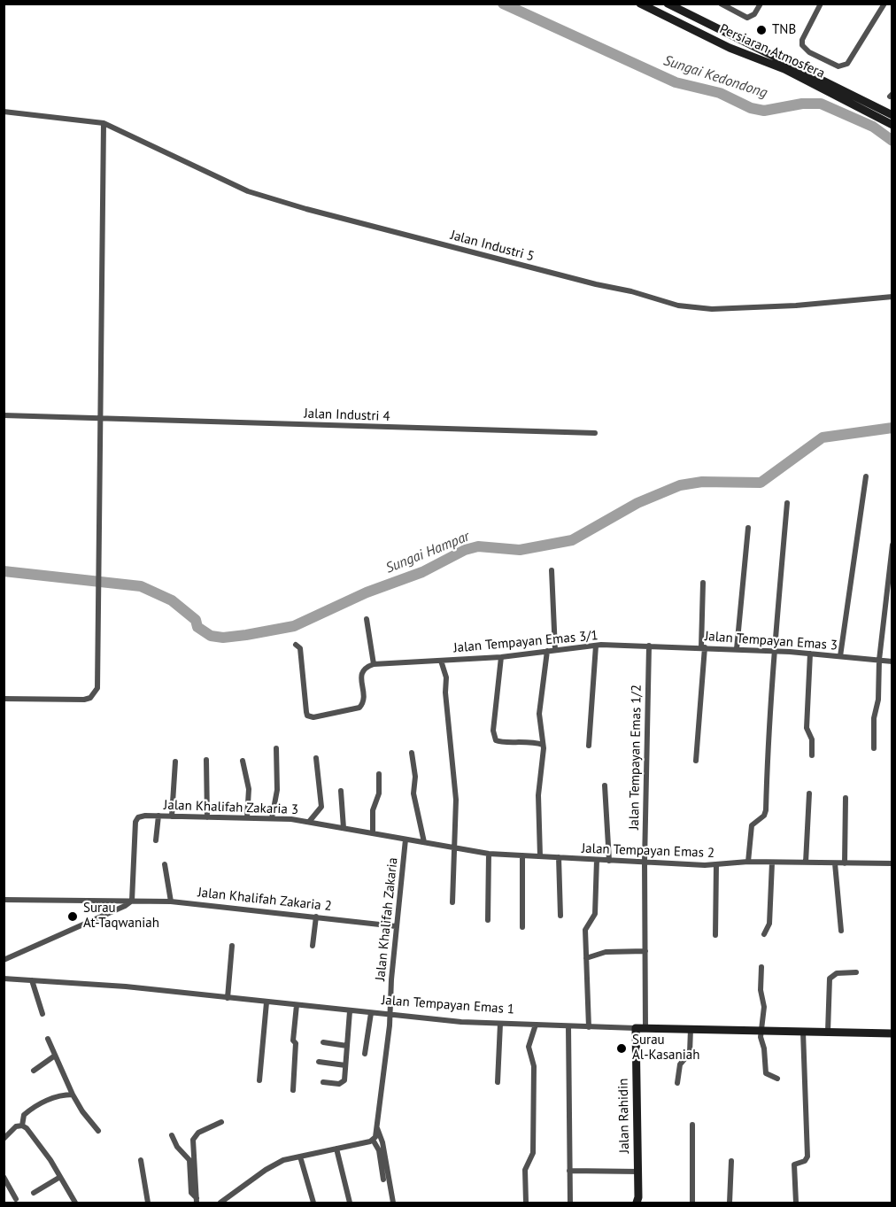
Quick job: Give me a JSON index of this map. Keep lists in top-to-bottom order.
{
  "streets": {
    "street": [
      "Persiaran Atmosfera",
      "Jalan Industri 5",
      "Jalan Industri 4",
      "Jalan Tempayan Emas 3",
      "Jalan Tempayan Emas 3/1",
      "Jalan Tempayan Emas 1/2",
      "Jalan Khalifah Zakaria 3",
      "Jalan Tempayan Emas 2",
      "Jalan Khalifah Zakaria 2",
      "Jalan Khalifah Zakaria",
      "Jalan Tempayan Emas 1",
      "Jalan Rahidin"
    ]
  },
  "crossings": [
    ["Jalan Tempayan Emas 3", "Jalan Tempayan Emas 3/1"],
    ["Jalan Tempayan Emas 3", "Jalan Tempayan Emas 1/2"],
    ["Jalan Tempayan Emas 3/1", "Jalan Tempayan Emas 1/2"],
    ["Jalan Tempayan Emas 1/2", "Jalan Tempayan Emas 2"],
    ["Jalan Tempayan Emas 1/2", "Jalan Tempayan Emas 1"],
    ["Jalan Khalifah Zakaria 3", "Jalan Tempayan Emas 2"],
    ["Jalan Khalifah Zakaria 3", "Jalan Khalifah Zakaria 2"],
    ["Jalan Khalifah Zakaria 3", "Jalan Khalifah Zakaria"],
    ["Jalan Tempayan Emas 2", "Jalan Khalifah Zakaria"],
    ["Jalan Khalifah Zakaria 2", "Jalan Khalifah Zakaria"],
    ["Jalan Khalifah Zakaria", "Jalan Tempayan Emas 1"],
    ["Jalan Tempayan Emas 1", "Jalan Rahidin"]
  ],
  "water": ["Sungai Kedondong", "Sungai Hampar"],
  "places": ["TNB", "Surau At-Taqwaniah", "Surau Al-Kasaniah"]
}
